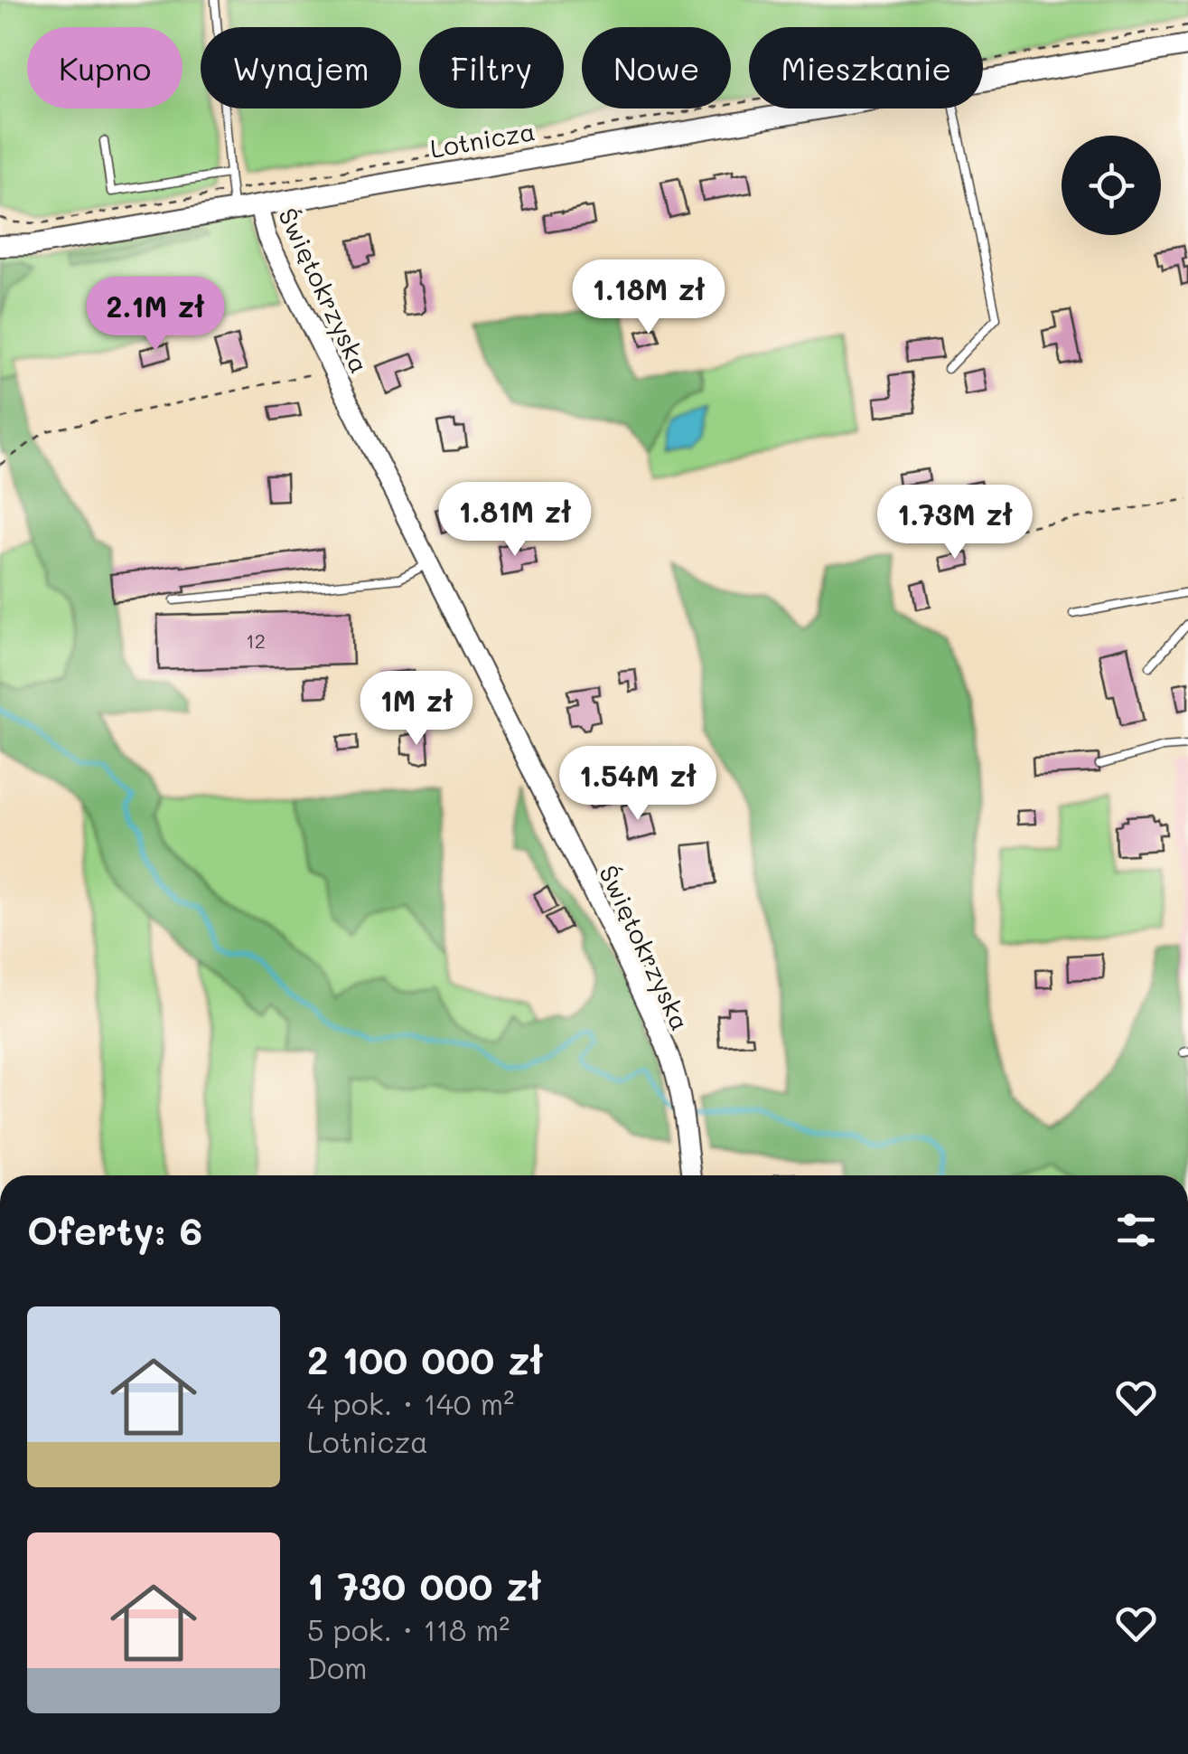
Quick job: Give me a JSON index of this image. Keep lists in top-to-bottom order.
{
  "streets": {
    "main road": ["Lotnicza"],
    "street": ["Świętokrzyska"]
  },
  "crossings": [
    ["Lotnicza", "Świętokrzyska"]
  ],
  "house_numbers": ["12"],
  "page": {
    "chip": [
      "Kupno",
      "Wynajem",
      "Filtry",
      "Nowe",
      "Mieszkanie"
    ],
    "price": [
      "1.18M zł",
      "2.1M zł",
      "1.81M zł",
      "1.73M zł",
      "1M zł",
      "1.54M zł"
    ],
    "heading": "Oferty: 6",
    "list": [
      {
        "name": "2 100 000 zł",
        "note": "4 pok. · 140 m² · Lotnicza"
      },
      {
        "name": "1 730 000 zł",
        "note": "5 pok. · 118 m² · Dom"
      }
    ]
  }
}
